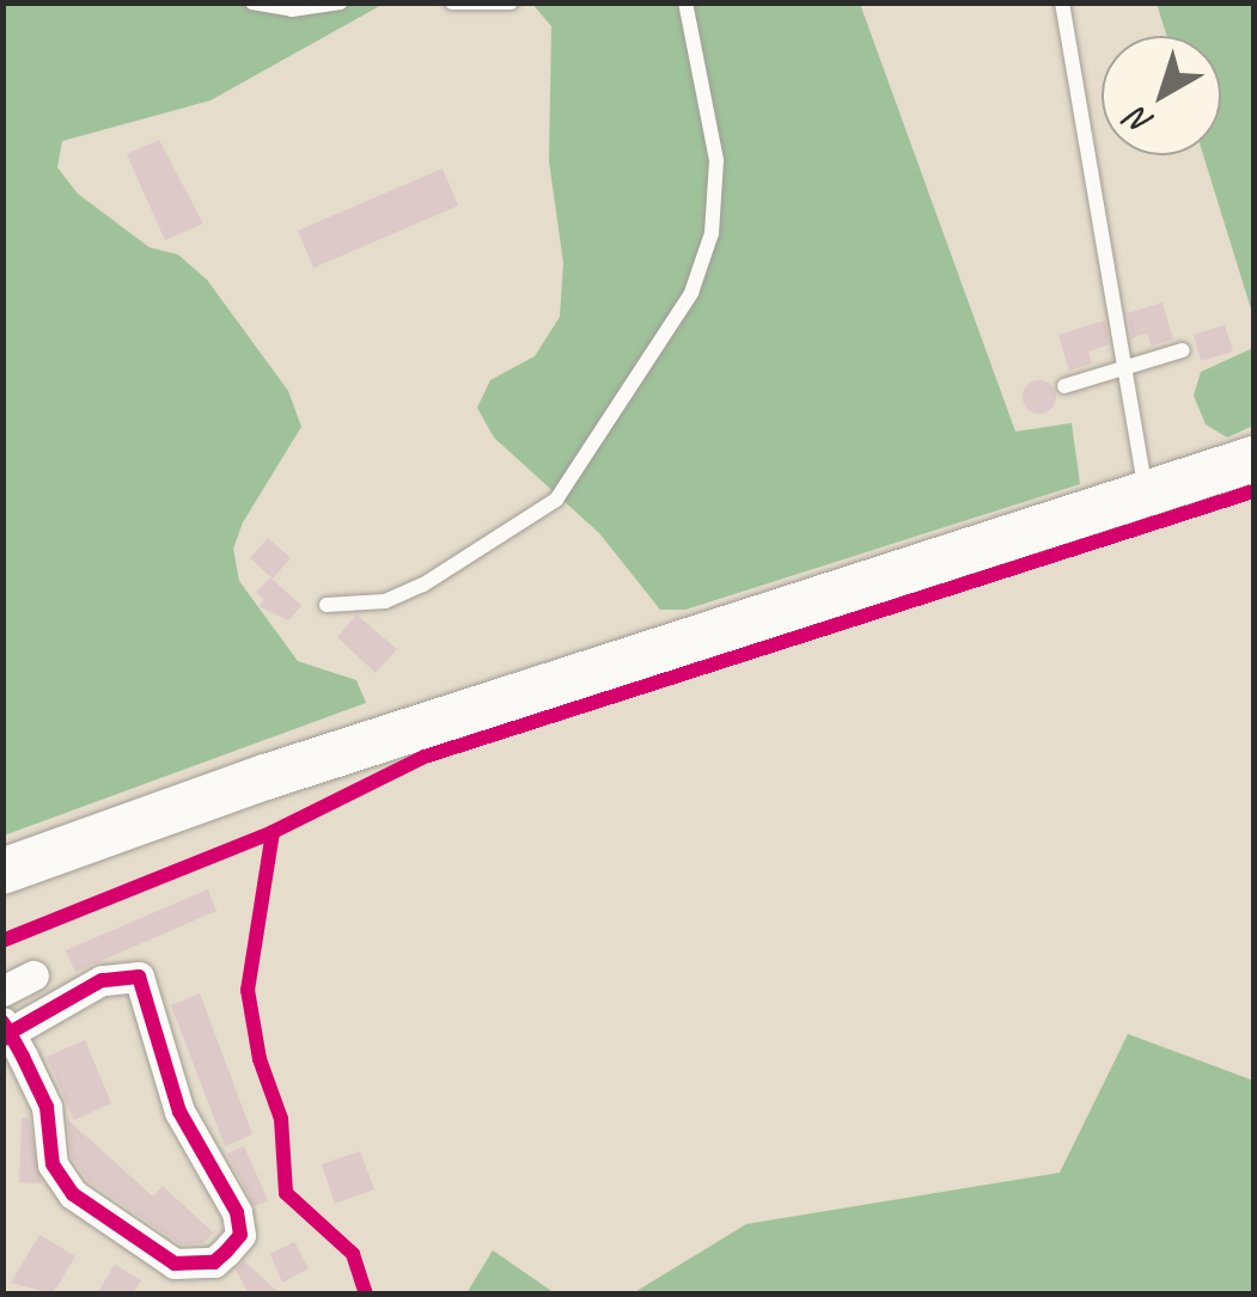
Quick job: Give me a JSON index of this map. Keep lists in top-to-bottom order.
{
  "north": "bottom left"
}
